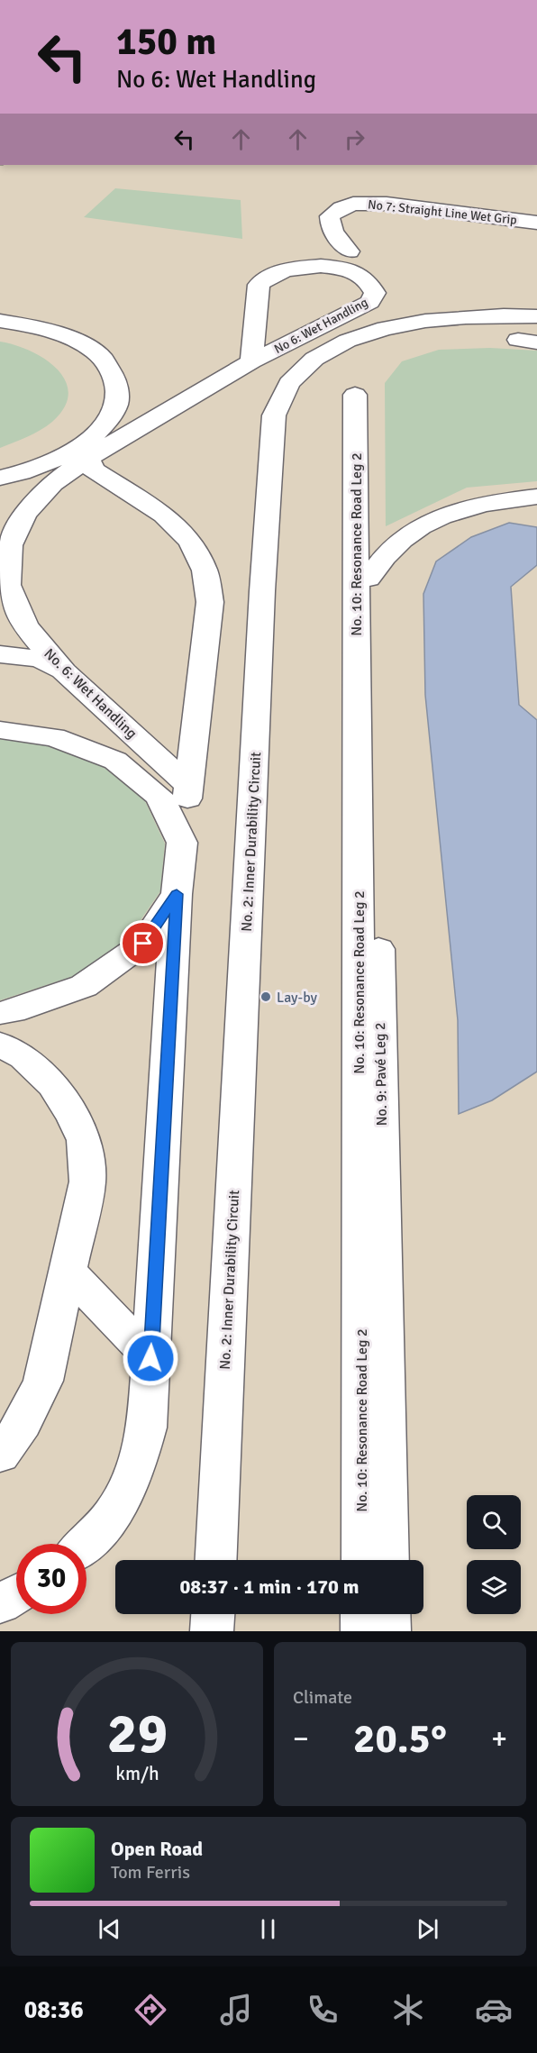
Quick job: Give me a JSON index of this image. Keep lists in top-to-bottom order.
{
  "streets": {
    "street": [
      "No 7: Straight Line Wet Grip",
      "No 6: Wet Handling",
      "No. 10: Resonance Road Leg 2",
      "No. 6: Wet Handling",
      "No. 2: Inner Durability Circuit",
      "No. 9: Pavé Leg 2"
    ]
  },
  "crossings": [
    ["No 6: Wet Handling", "No. 6: Wet Handling"],
    ["No. 10: Resonance Road Leg 2", "No. 9: Pavé Leg 2"]
  ],
  "places": ["Lay-by"],
  "page": {
    "turn": ["150 m", "No 6: Wet Handling"],
    "limit": "30",
    "trip": "08:37 · 1 min · 170 m",
    "tile": "Climate",
    "heat": ["−", "20.5°", "+"],
    "song": ["Open Road", "Tom Ferris"],
    "tabs": "08:36",
    "gauge": ["29", "km/h"]
  }
}
